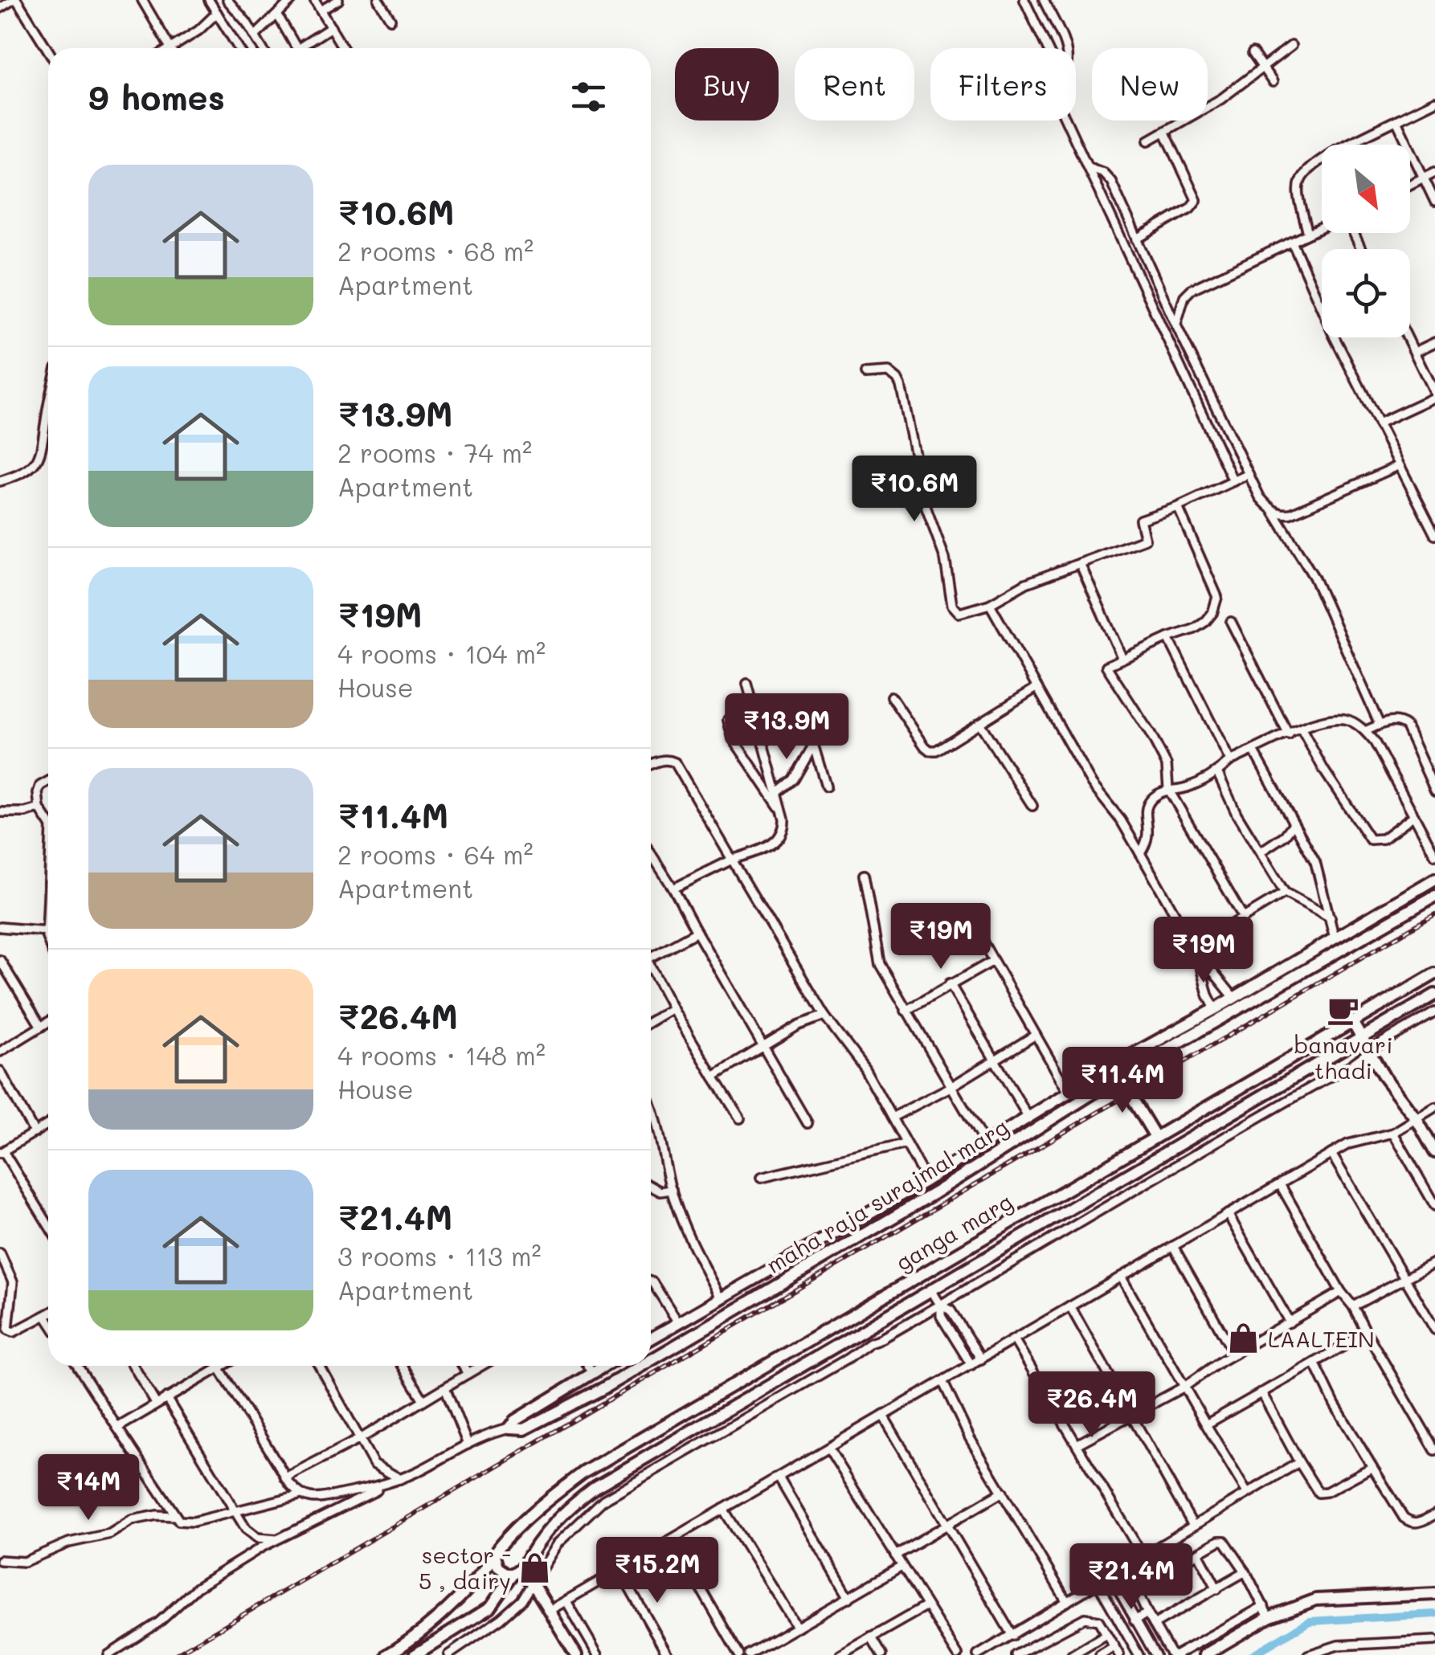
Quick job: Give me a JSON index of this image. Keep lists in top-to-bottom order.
{
  "streets": {
    "street": ["maha raja surajmal marg", "ganga marg"]
  },
  "places": {
    "cafe": ["banavari thadi"],
    "shop": ["LAALTEIN", "sector - 5 , dairy"]
  },
  "north": "bottom right",
  "page": {
    "chip": [
      "Buy",
      "Rent",
      "Filters",
      "New"
    ],
    "heading": "9 homes",
    "list": [
      {
        "name": "₹10.6M",
        "note": "2 rooms · 68 m² · Apartment"
      },
      {
        "name": "₹13.9M",
        "note": "2 rooms · 74 m² · Apartment"
      },
      {
        "name": "₹19M",
        "note": "4 rooms · 104 m² · House"
      },
      {
        "name": "₹11.4M",
        "note": "2 rooms · 64 m² · Apartment"
      },
      {
        "name": "₹26.4M",
        "note": "4 rooms · 148 m² · House"
      },
      {
        "name": "₹21.4M",
        "note": "3 rooms · 113 m² · Apartment"
      }
    ],
    "price": [
      "₹10.6M",
      "₹13.9M",
      "₹19M",
      "₹19M",
      "₹11.4M",
      "₹26.4M",
      "₹14M",
      "₹15.2M",
      "₹21.4M"
    ]
  }
}
